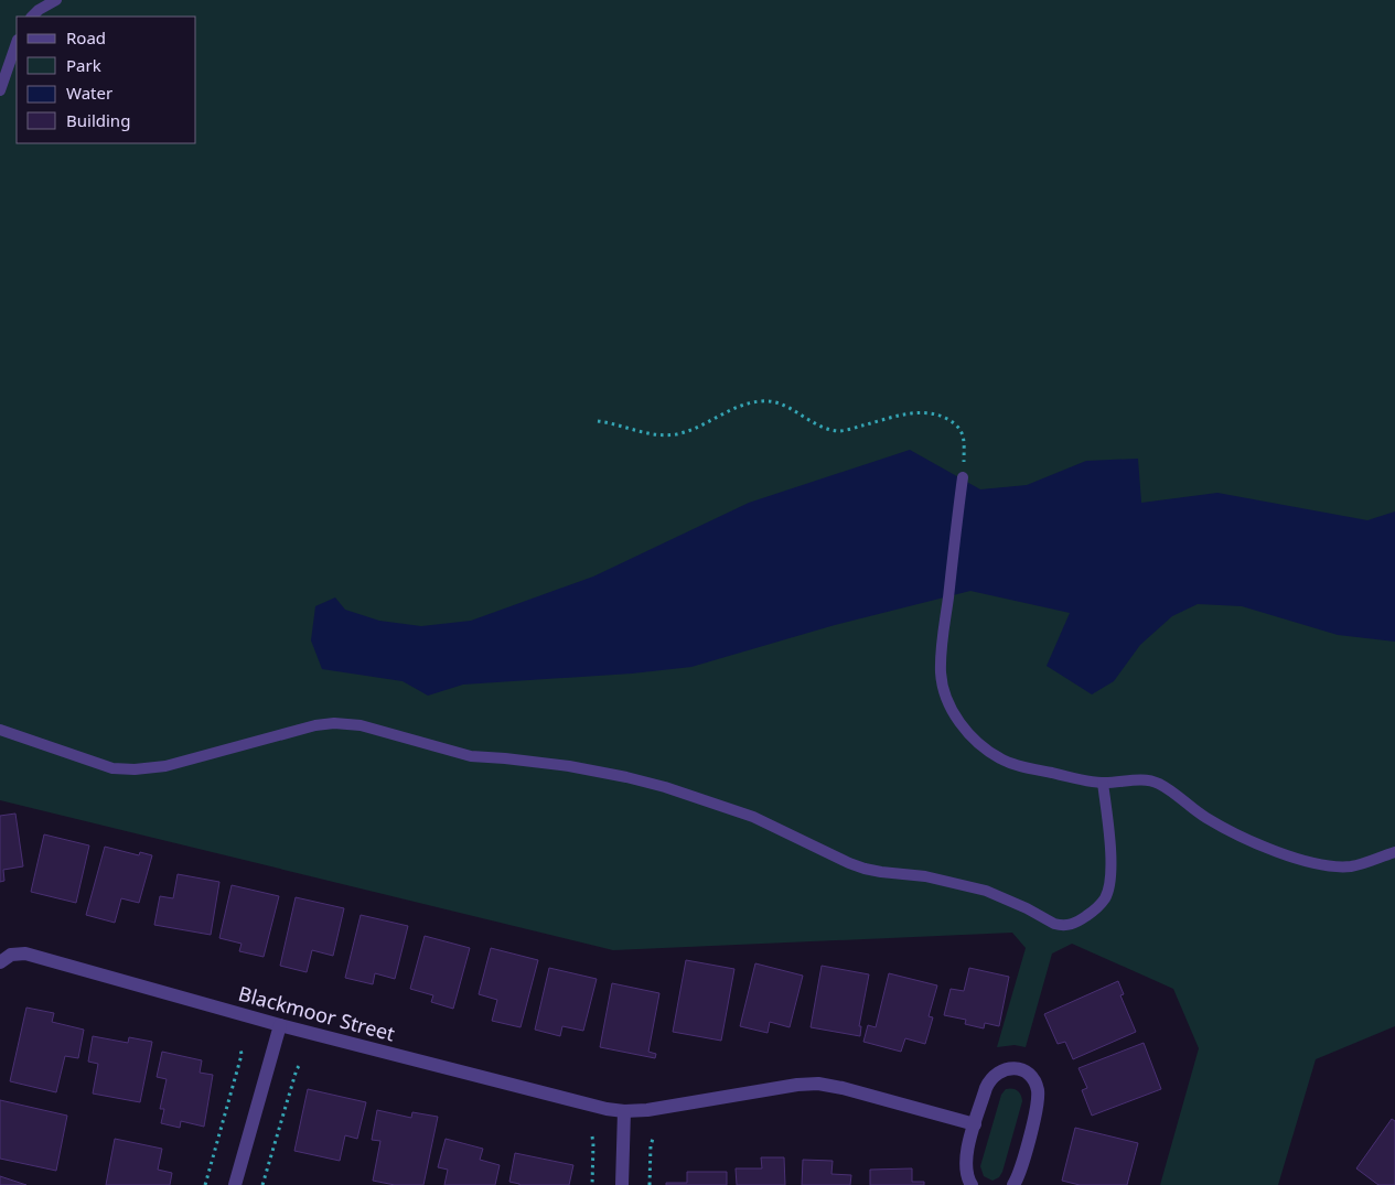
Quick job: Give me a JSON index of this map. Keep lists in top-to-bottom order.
{
  "streets": {
    "street": ["Blackmoor Street"]
  },
  "legend": [
    "Road",
    "Park",
    "Water",
    "Building"
  ]
}
